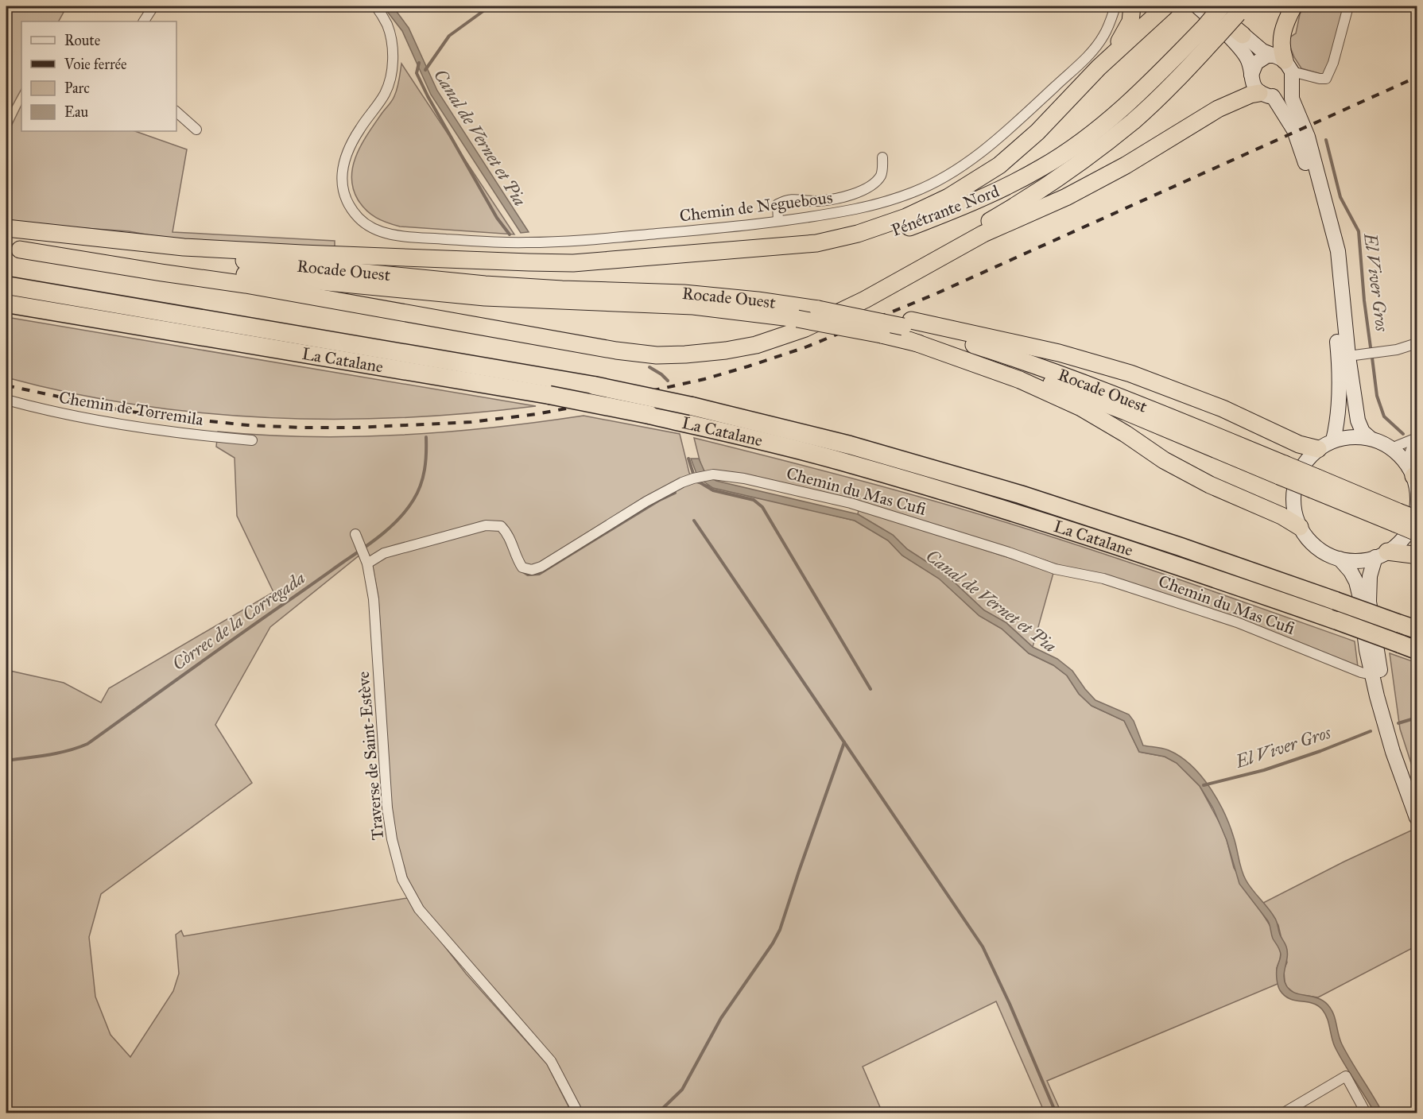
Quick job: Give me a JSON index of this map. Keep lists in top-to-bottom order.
{
  "streets": {
    "highway": ["Pénétrante Nord", "Rocade Ouest", "La Catalane"],
    "street": [
      "Chemin de Neguebous",
      "Chemin de Torremila",
      "Chemin du Mas Cufi",
      "Traverse de Saint-Estève"
    ]
  },
  "crossings": [
    ["Pénétrante Nord", "Rocade Ouest"],
    ["Chemin du Mas Cufi", "Traverse de Saint-Estève"]
  ],
  "water": ["Canal de Vernet et Pia", "El Viver Gros", "Còrrec de la Corregada"],
  "legend": [
    "Route",
    "Voie ferrée",
    "Parc",
    "Eau"
  ]
}
